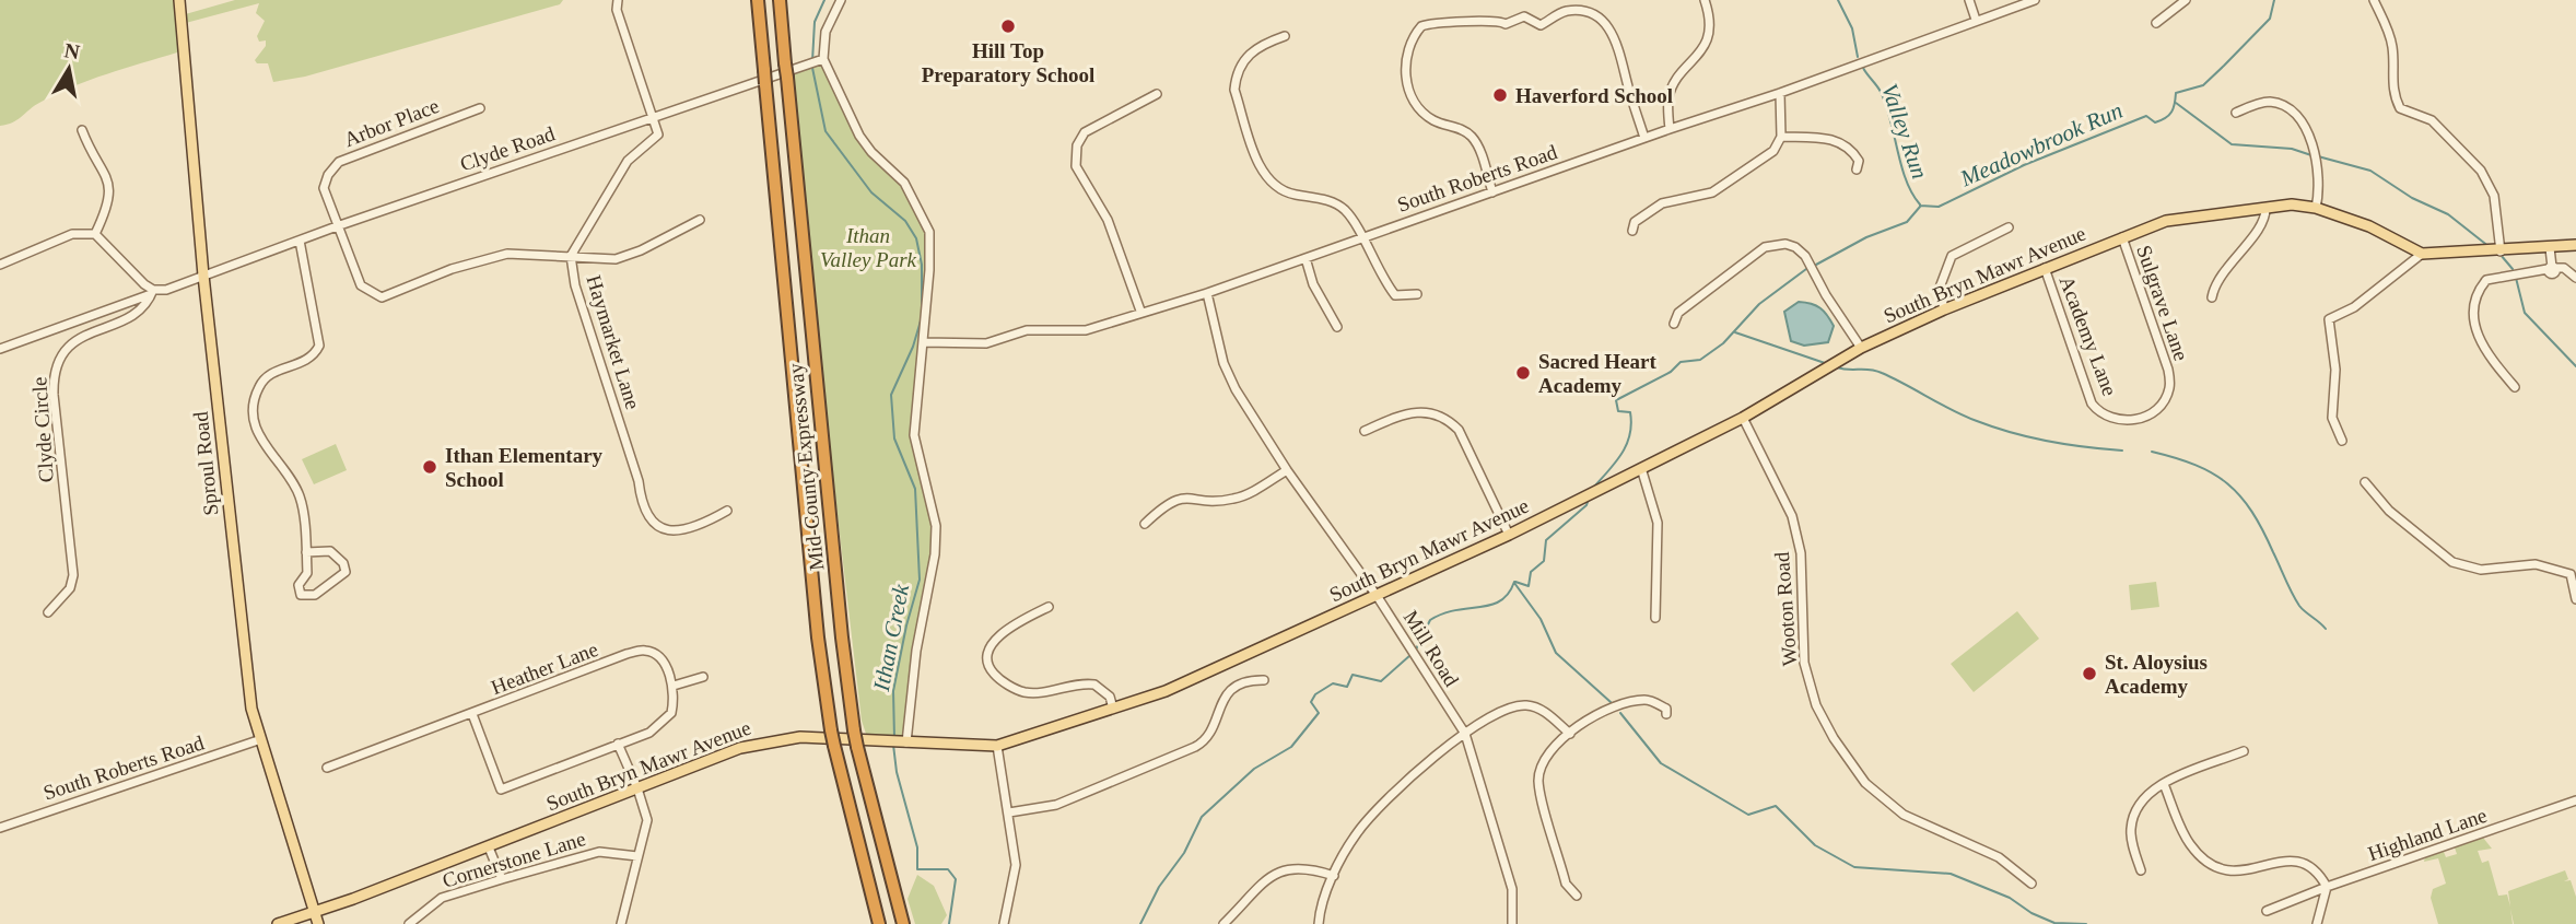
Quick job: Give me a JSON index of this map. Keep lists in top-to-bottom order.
{
  "streets": {
    "highway": ["Mid-County Expressway"],
    "main road": ["South Bryn Mawr Avenue", "Sproul Road"],
    "street": [
      "Arbor Place",
      "Clyde Road",
      "South Roberts Road",
      "Sulgrave Lane",
      "Academy Lane",
      "Haymarket Lane",
      "Clyde Circle",
      "Wooton Road",
      "Mill Road",
      "Heather Lane",
      "Highland Lane",
      "Cornerstone Lane"
    ]
  },
  "crossings": [
    ["Arbor Place", "Clyde Road"],
    ["Arbor Place", "Haymarket Lane"],
    ["Clyde Road", "Haymarket Lane"],
    ["Clyde Road", "Clyde Circle"],
    ["Clyde Road", "Sproul Road"],
    ["South Roberts Road", "Sproul Road"],
    ["South Roberts Road", "Mill Road"],
    ["South Bryn Mawr Avenue", "Sulgrave Lane"],
    ["South Bryn Mawr Avenue", "Academy Lane"],
    ["South Bryn Mawr Avenue", "Sproul Road"],
    ["South Bryn Mawr Avenue", "Wooton Road"],
    ["South Bryn Mawr Avenue", "Mill Road"],
    ["Sulgrave Lane", "Academy Lane"]
  ],
  "water": ["Valley Run", "Meadowbrook Run", "Ithan Creek"],
  "parks": ["Ithan Valley Park"],
  "places": [
    "Hill Top Preparatory School",
    "Haverford School",
    "Sacred Heart Academy",
    "Ithan Elementary School",
    "St. Aloysius Academy"
  ],
  "north": "top"
}
